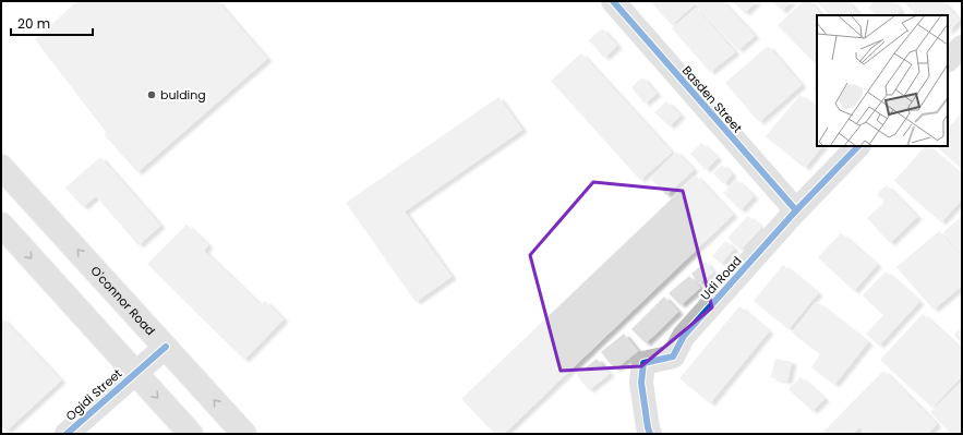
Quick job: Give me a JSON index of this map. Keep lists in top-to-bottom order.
{
  "streets": {
    "street": [
      "Basden Street",
      "Udi Road",
      "O'connor Road",
      "Ogidi Street"
    ]
  },
  "crossings": [
    ["Basden Street", "Udi Road"],
    ["O'connor Road", "Ogidi Street"]
  ],
  "places": ["bulding"],
  "scale_bar": "20 m"
}
